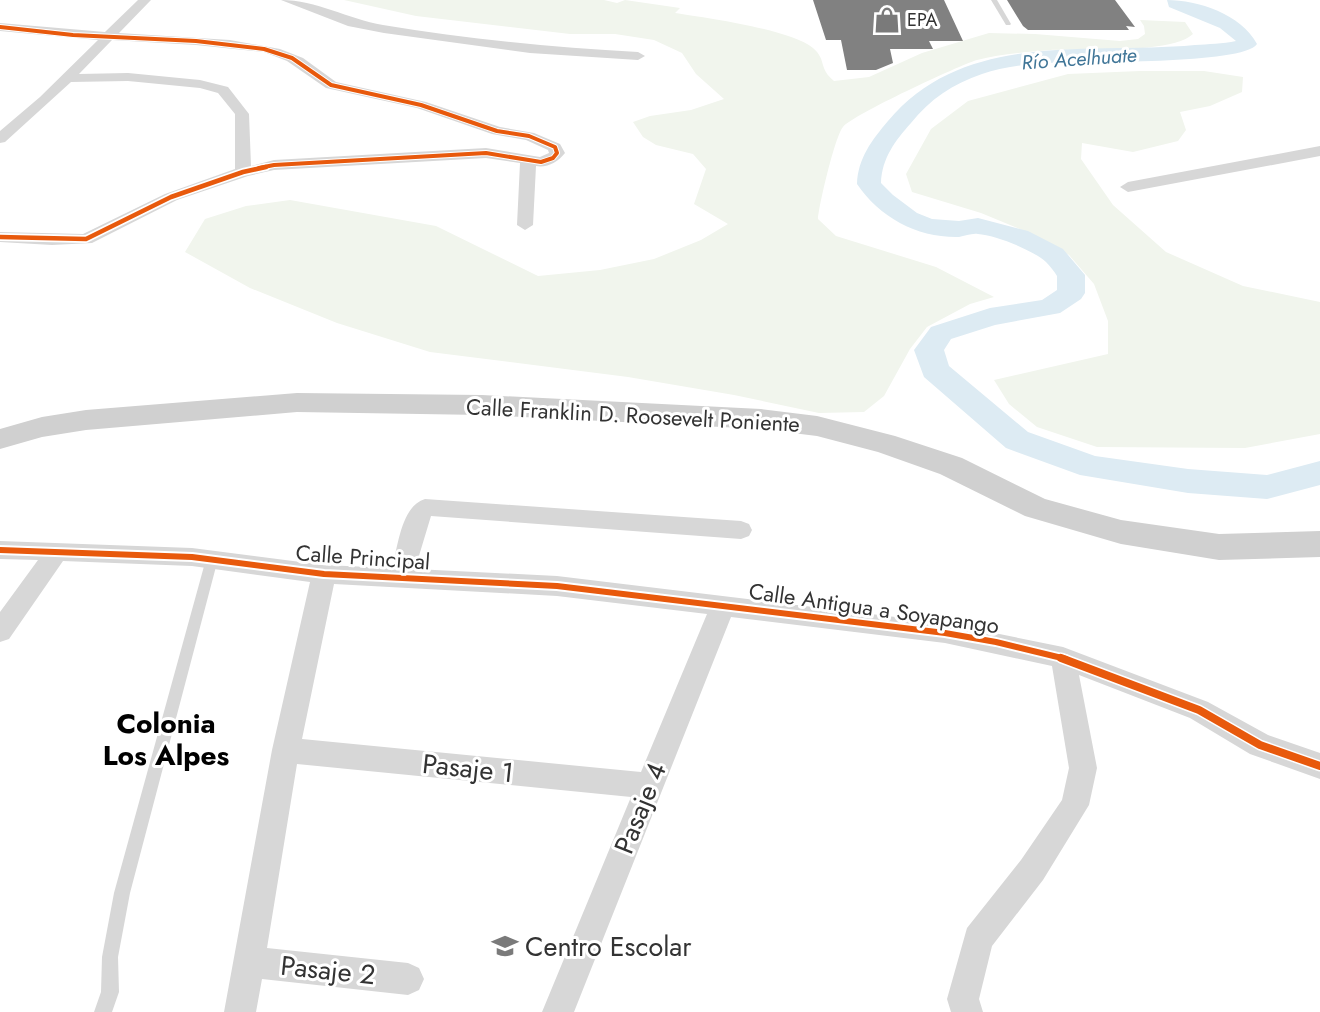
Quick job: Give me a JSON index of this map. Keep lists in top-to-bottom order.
{
  "streets": {
    "main road": ["Calle Franklin D. Roosevelt Poniente"],
    "street": [
      "Calle Principal",
      "Calle Antigua a Soyapango",
      "Pasaje 1",
      "Pasaje 4",
      "Pasaje 2"
    ]
  },
  "crossings": [
    ["Calle Principal", "Calle Antigua a Soyapango"],
    ["Calle Principal", "Pasaje 4"],
    ["Calle Antigua a Soyapango", "Pasaje 4"],
    ["Pasaje 1", "Pasaje 4"]
  ],
  "districts": ["Colonia Los Alpes"],
  "water": ["Río Acelhuate"],
  "places": {
    "shop": ["EPA"],
    "school or university": ["Centro Escolar"]
  }
}
